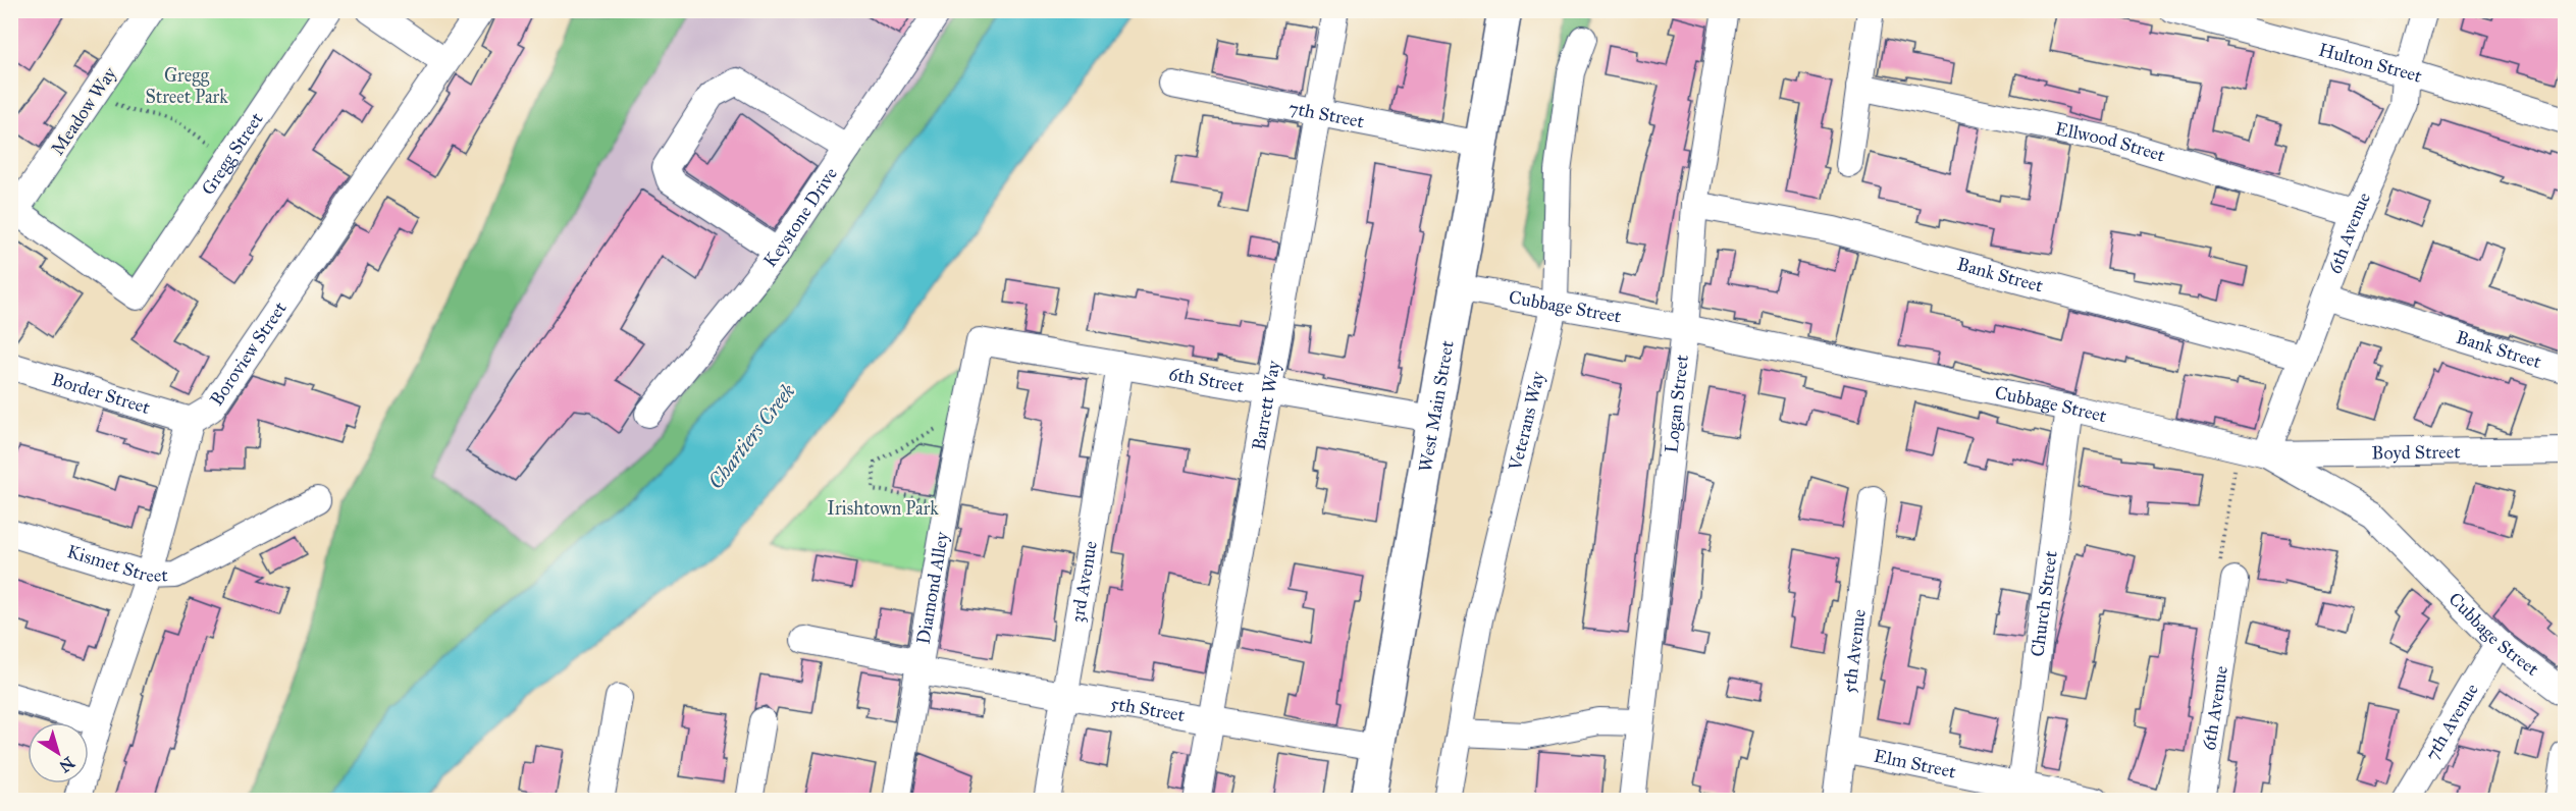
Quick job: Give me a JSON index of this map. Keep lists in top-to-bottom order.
{
  "streets": {
    "main road": ["West Main Street"],
    "street": [
      "Hulton Street",
      "Meadow Way",
      "7th Street",
      "Ellwood Street",
      "Gregg Street",
      "Keystone Drive",
      "6th Avenue",
      "Bank Street",
      "Cubbage Street",
      "Boroview Street",
      "6th Street",
      "Border Street",
      "Barrett Way",
      "Logan Street",
      "Veterans Way",
      "Boyd Street",
      "Kismet Street",
      "3rd Avenue",
      "Diamond Alley",
      "Church Street",
      "5th Avenue",
      "5th Street",
      "7th Avenue",
      "Elm Street"
    ]
  },
  "crossings": [
    ["Hulton Street", "6th Avenue"],
    ["Meadow Way", "Gregg Street"],
    ["7th Street", "Barrett Way"],
    ["7th Street", "West Main Street"],
    ["Ellwood Street", "6th Avenue"],
    ["6th Avenue", "Bank Street"],
    ["6th Avenue", "Cubbage Street"],
    ["6th Avenue", "Boyd Street"],
    ["Bank Street", "Logan Street"],
    ["Cubbage Street", "West Main Street"],
    ["Cubbage Street", "Logan Street"],
    ["Cubbage Street", "Veterans Way"],
    ["Cubbage Street", "Boyd Street"],
    ["Cubbage Street", "Church Street"],
    ["Cubbage Street", "7th Avenue"],
    ["Boroview Street", "Border Street"],
    ["6th Street", "Barrett Way"],
    ["6th Street", "West Main Street"],
    ["6th Street", "3rd Avenue"],
    ["6th Street", "Diamond Alley"],
    ["Barrett Way", "5th Street"],
    ["West Main Street", "5th Street"],
    ["3rd Avenue", "5th Street"],
    ["Diamond Alley", "5th Street"],
    ["Church Street", "Elm Street"],
    ["5th Avenue", "Elm Street"]
  ],
  "water": ["Chartiers Creek"],
  "parks": ["Gregg Street Park", "Irishtown Park"],
  "north": "bottom right"
}
